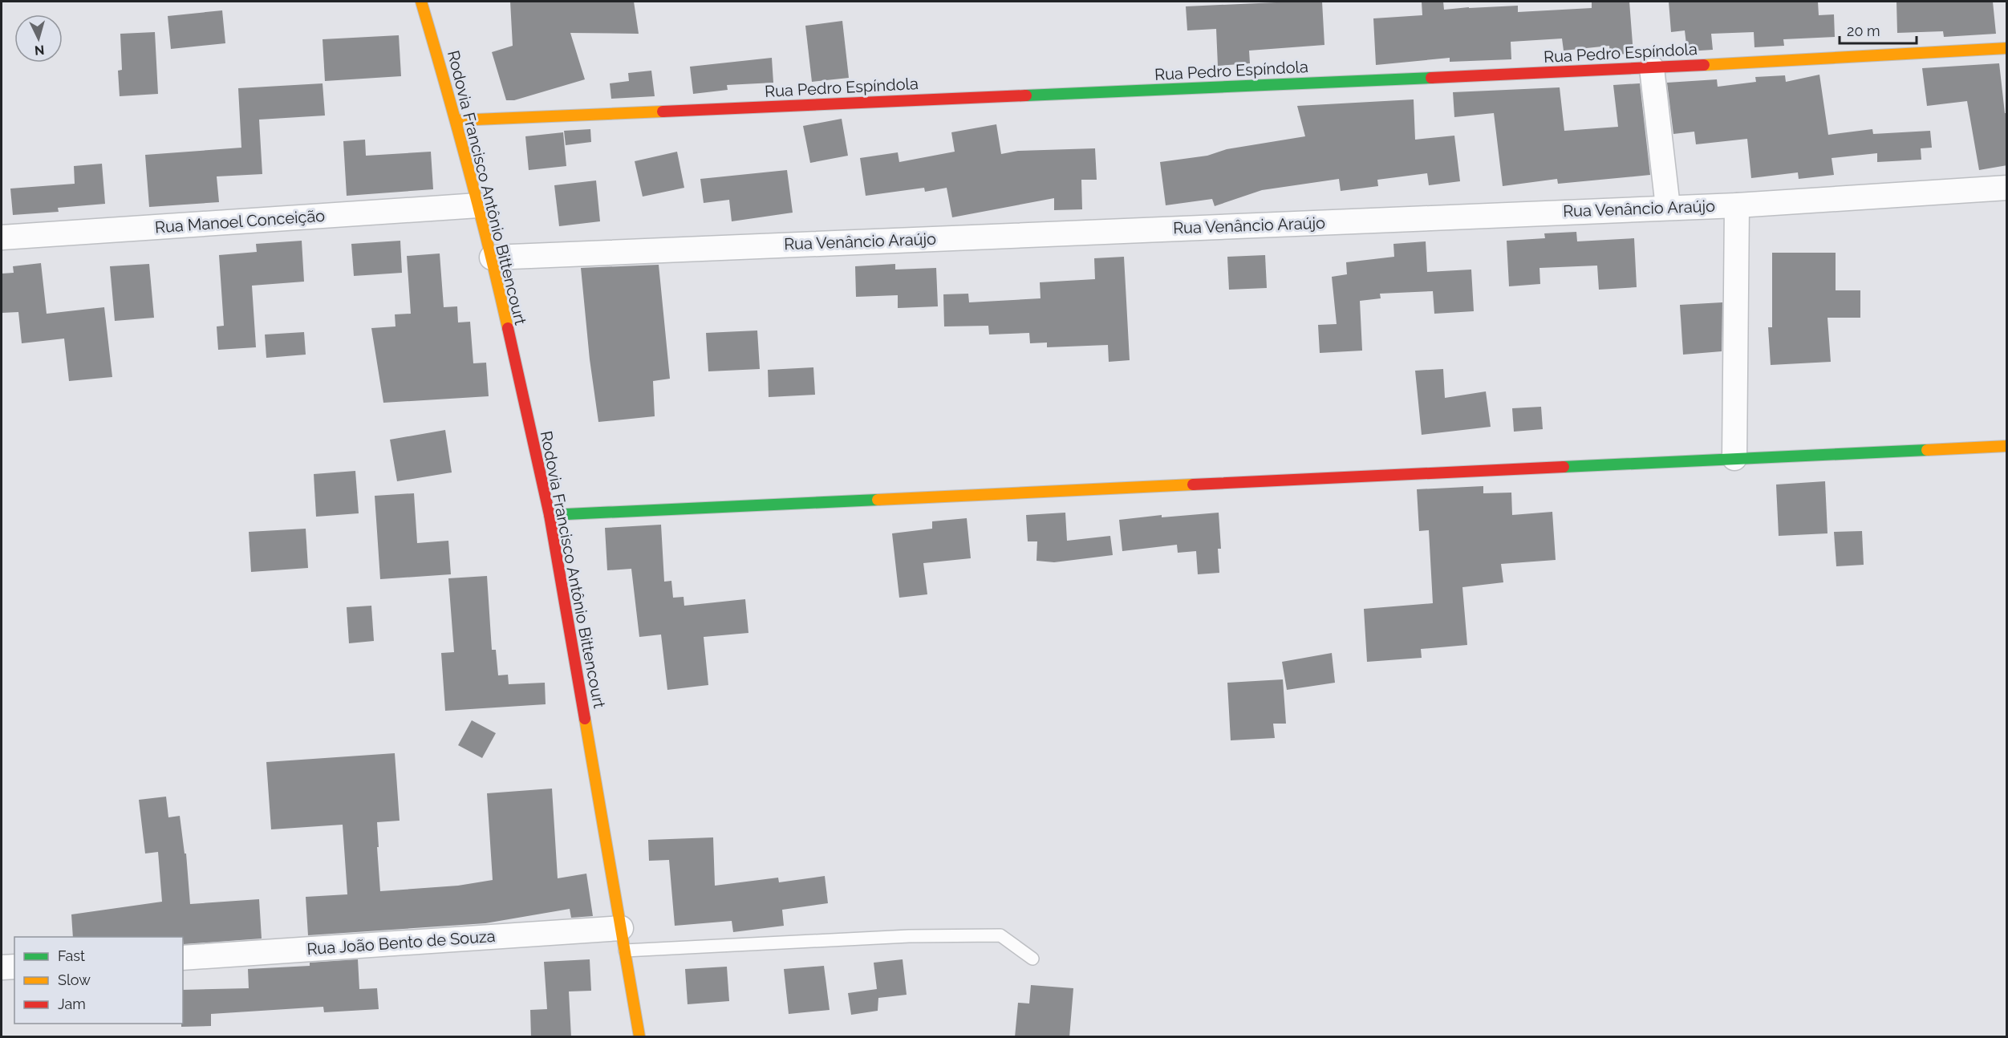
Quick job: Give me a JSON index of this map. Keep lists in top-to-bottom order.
{
  "streets": {
    "street": [
      "Rua Pedro Espíndola",
      "Rodovia Francisco Antônio Bittencourt",
      "Rua Venâncio Araújo",
      "Rua Manoel Conceição",
      "Rua João Bento de Souza"
    ]
  },
  "crossings": [
    ["Rua Pedro Espíndola", "Rodovia Francisco Antônio Bittencourt"],
    ["Rodovia Francisco Antônio Bittencourt", "Rua Venâncio Araújo"],
    ["Rodovia Francisco Antônio Bittencourt", "Rua Manoel Conceição"],
    ["Rodovia Francisco Antônio Bittencourt", "Rua João Bento de Souza"]
  ],
  "legend": ["Fast", "Slow", "Jam"],
  "scale_bar": "20 m",
  "north": "bottom"
}
